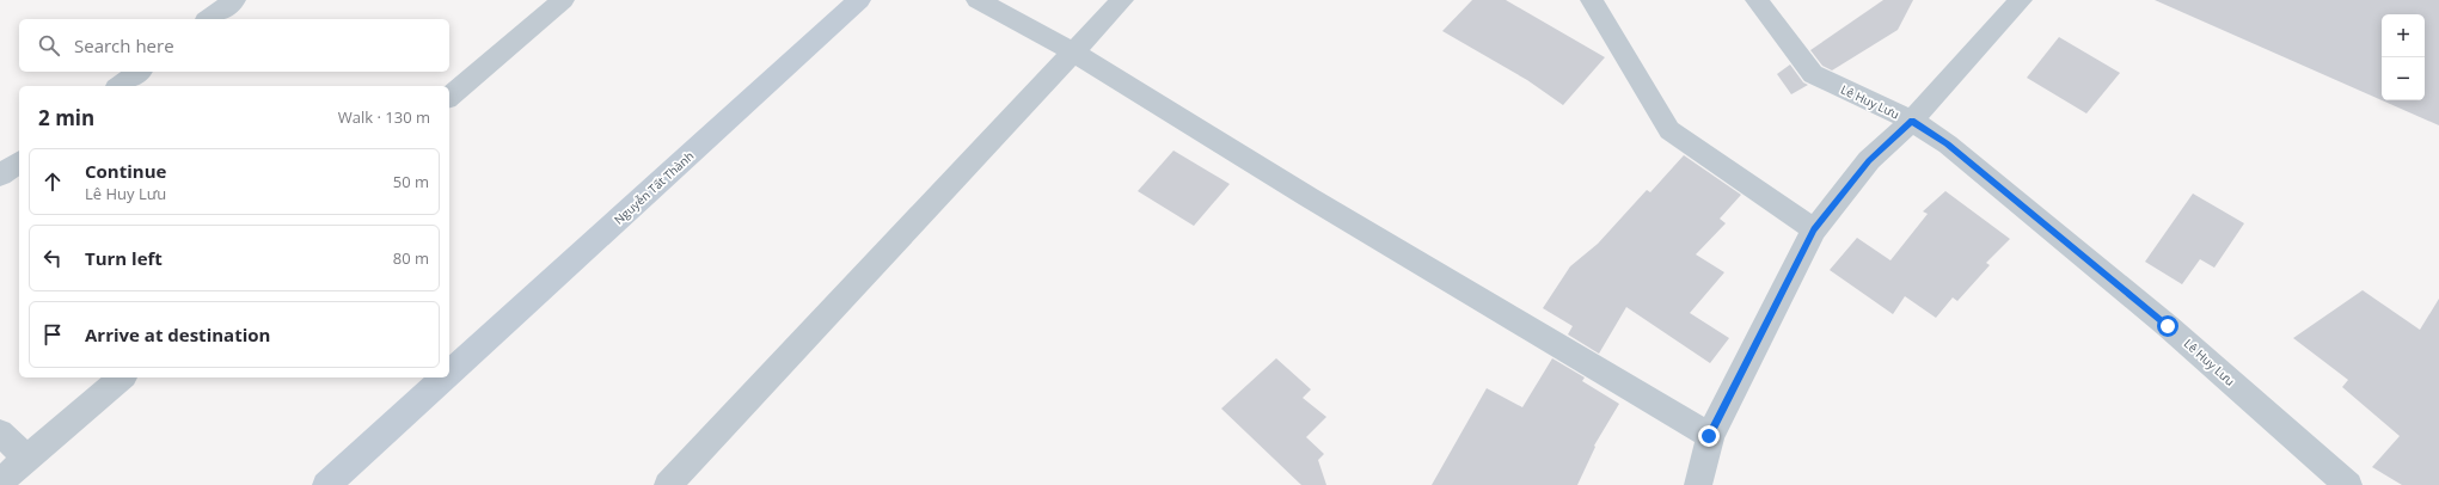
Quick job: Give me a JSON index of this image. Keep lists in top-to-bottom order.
{
  "streets": {
    "main road": ["Nguyễn Tất Thành"],
    "street": ["Lê Huy Lưu"]
  },
  "page": {
    "map_buttons": ["+", "−"],
    "search": "Search here",
    "heading": ["2 min", "Walk · 130 m"],
    "list": [
      ["Continue", "Lê Huy Lưu", "50 m"],
      ["Turn left", "80 m"],
      "Arrive at destination"
    ]
  }
}
